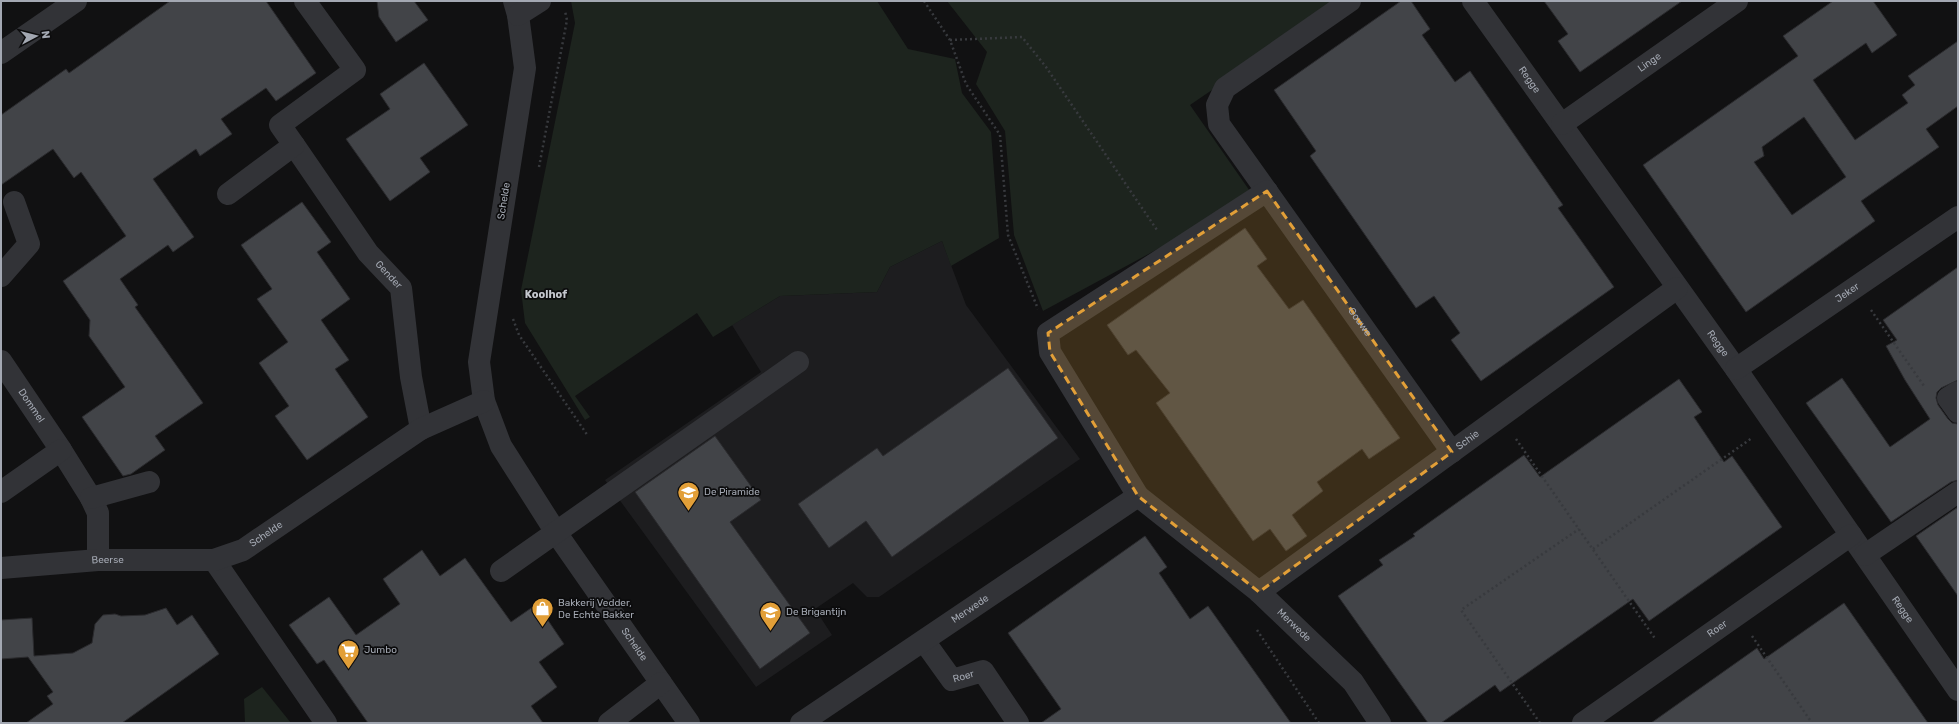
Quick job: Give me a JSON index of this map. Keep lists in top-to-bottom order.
{
  "streets": {
    "street": [
      "Linge",
      "Regge",
      "Schelde",
      "Gender",
      "Jeker",
      "Gouwe",
      "Dommel",
      "Schie",
      "Beerse",
      "Merwede",
      "Roer"
    ]
  },
  "crossings": [
    ["Linge", "Regge"],
    ["Regge", "Jeker"],
    ["Regge", "Schie"],
    ["Regge", "Roer"],
    ["Schelde", "Gender"],
    ["Schelde", "Beerse"],
    ["Gouwe", "Schie"],
    ["Dommel", "Beerse"],
    ["Schie", "Merwede"],
    ["Merwede", "Roer"]
  ],
  "districts": ["Koolhof"],
  "places": {
    "school or university": ["De Piramide", "De Brigantijn"],
    "shop": ["Bakkerij Vedder, De Echte Bakker"],
    "supermarket": ["Jumbo"]
  },
  "north": "right"
}
